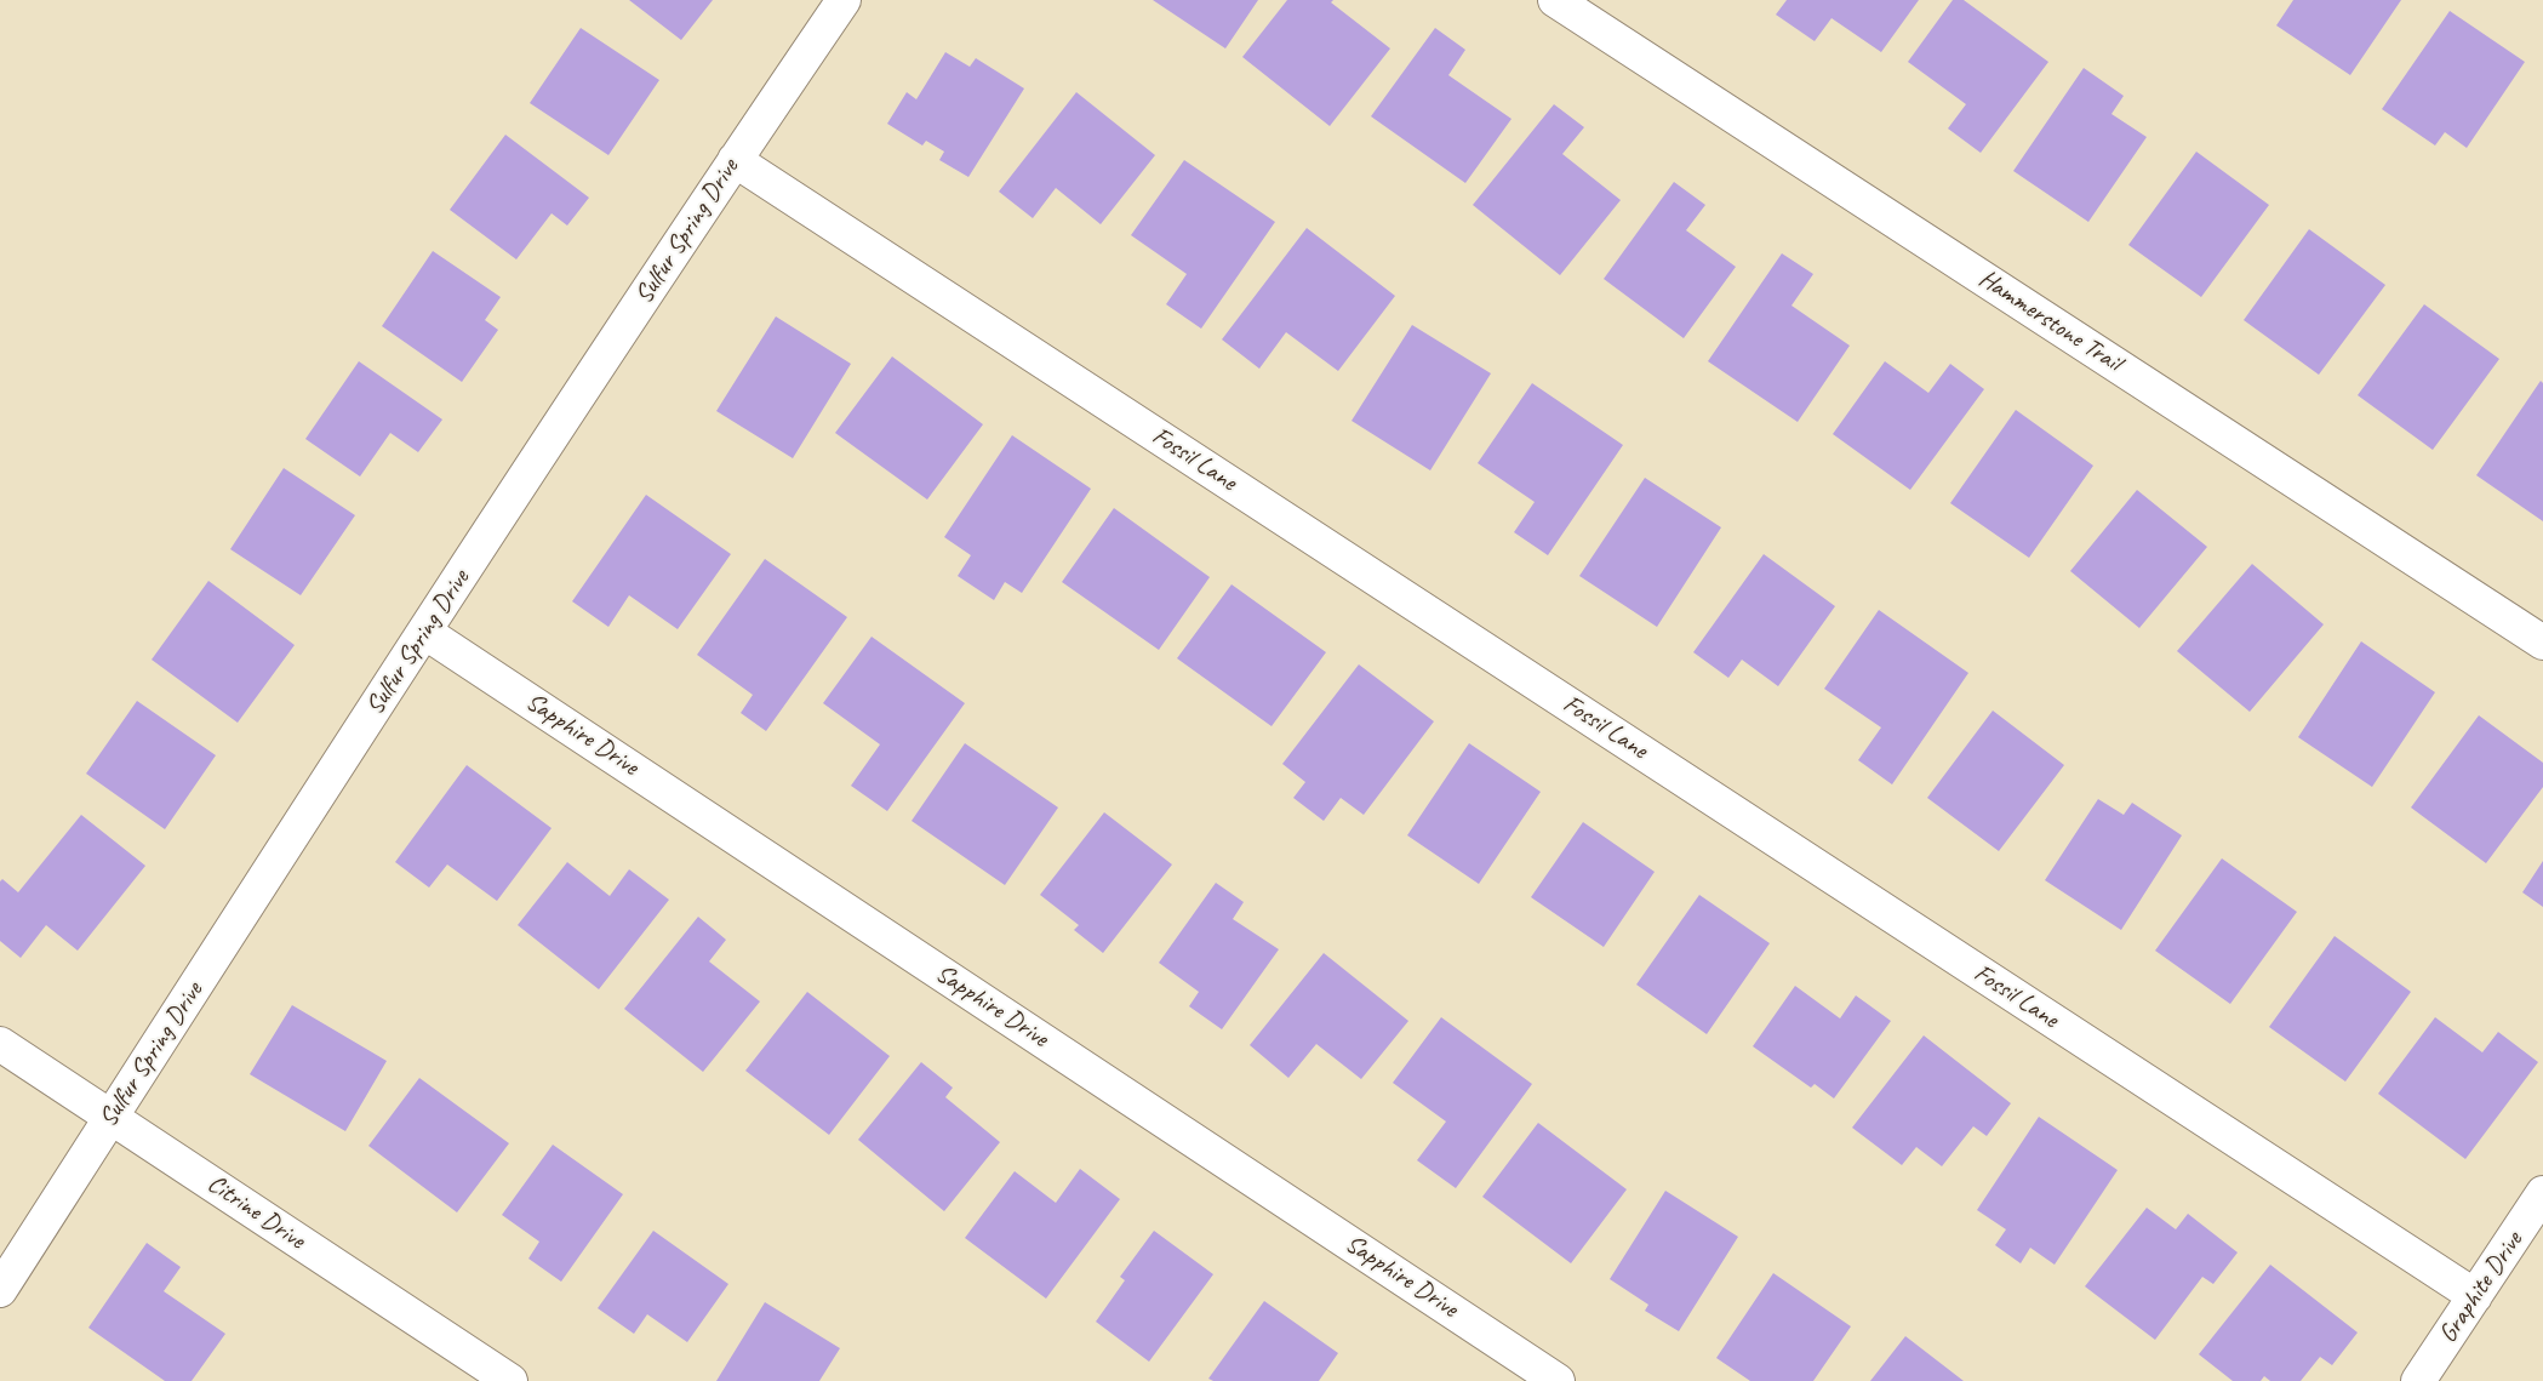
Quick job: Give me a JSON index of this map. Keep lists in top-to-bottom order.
{
  "streets": {
    "street": [
      "Sulfur Spring Drive",
      "Hammerstone Trail",
      "Fossil Lane",
      "Sapphire Drive",
      "Citrine Drive",
      "Graphite Drive"
    ]
  },
  "crossings": [
    ["Sulfur Spring Drive", "Fossil Lane"],
    ["Sulfur Spring Drive", "Sapphire Drive"],
    ["Sulfur Spring Drive", "Citrine Drive"],
    ["Fossil Lane", "Graphite Drive"]
  ]
}
